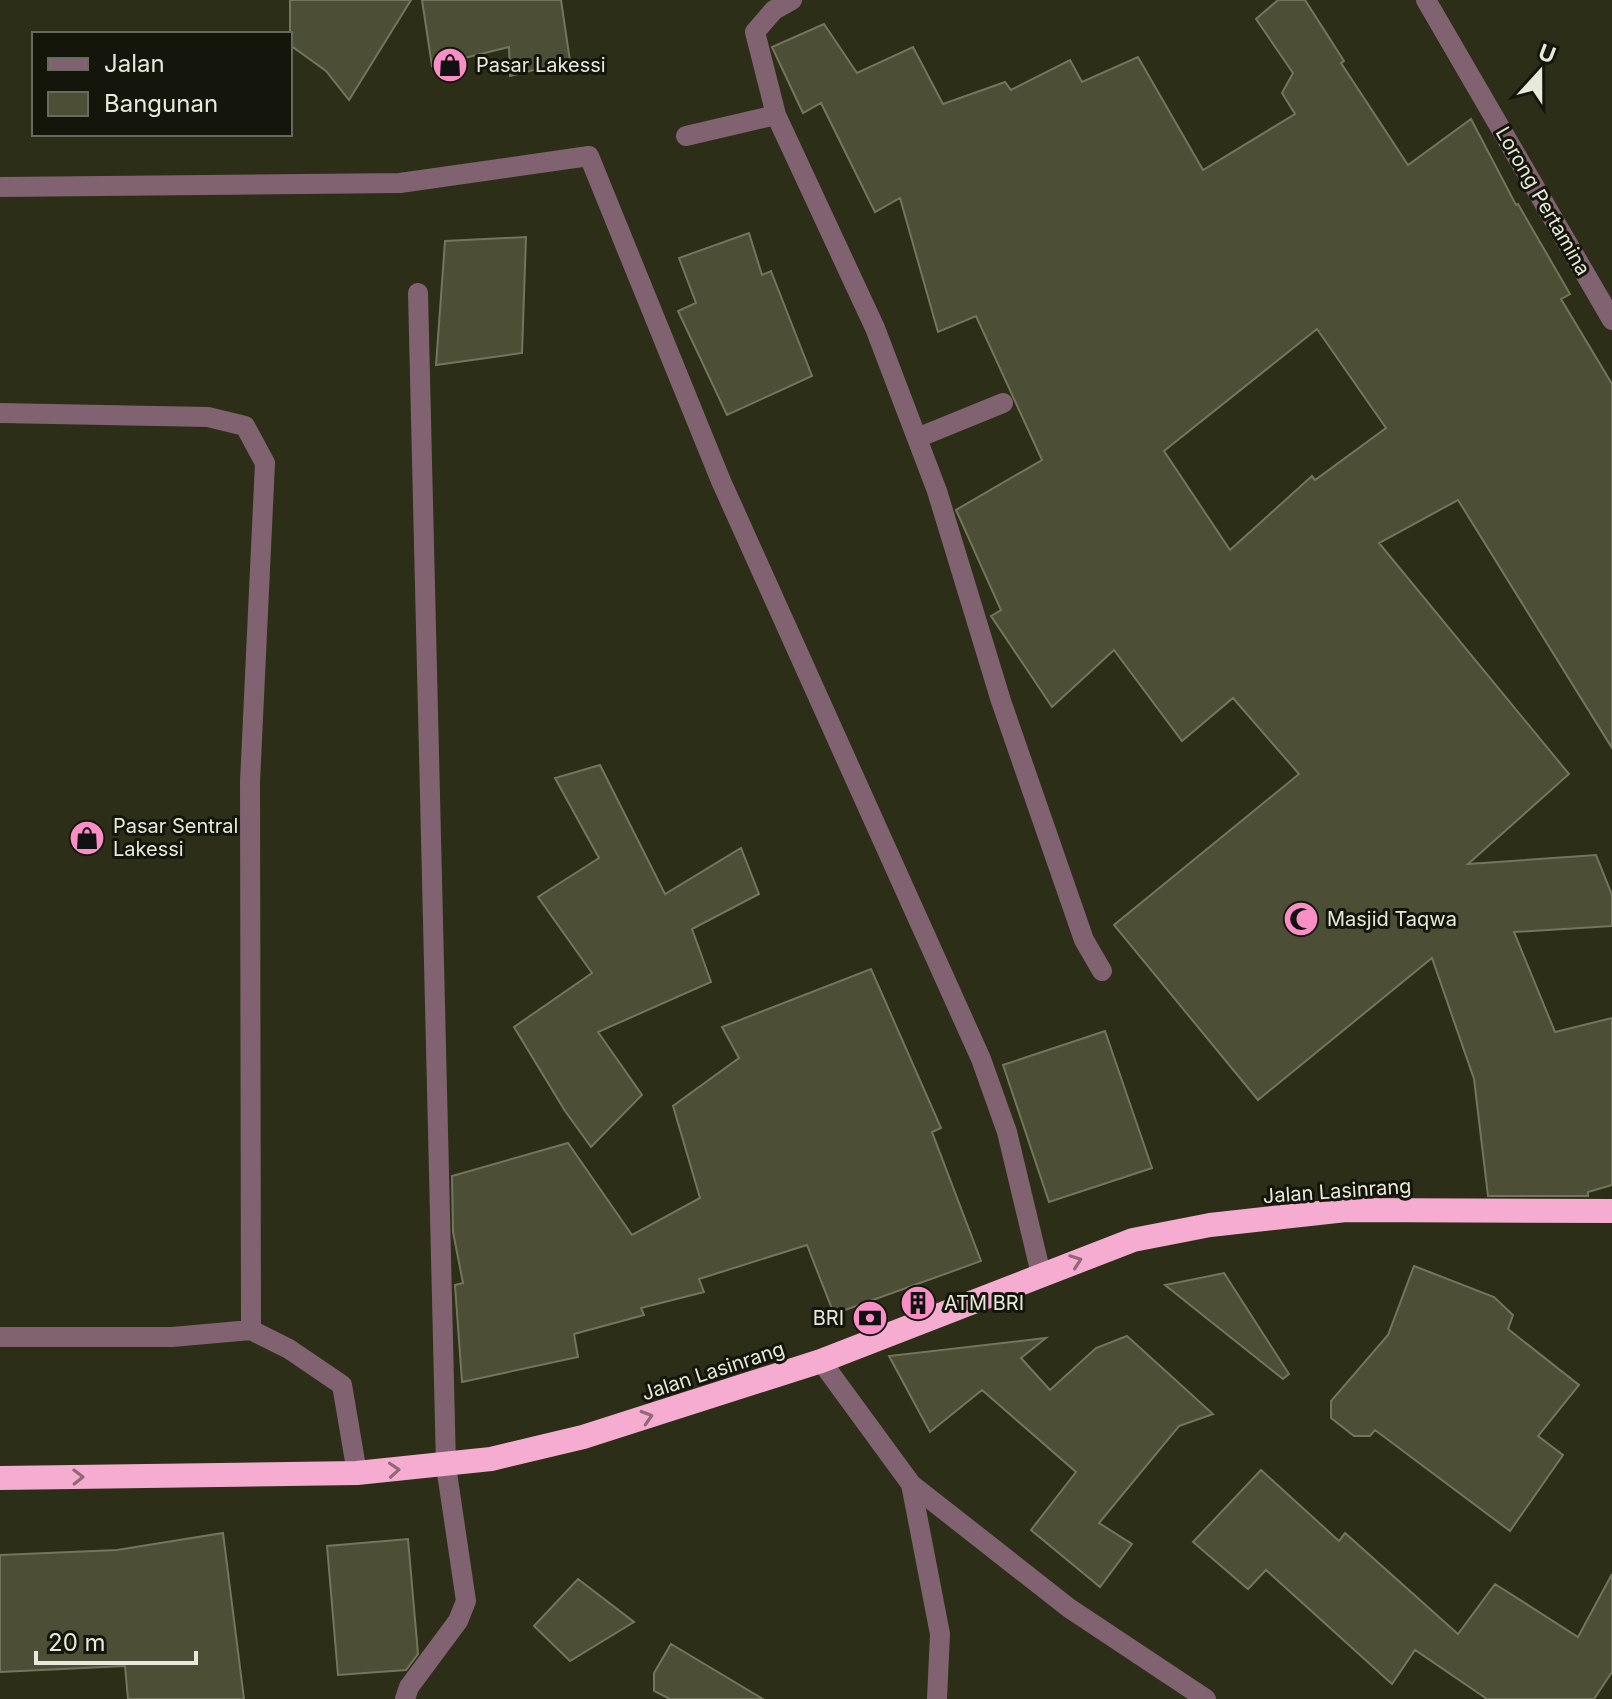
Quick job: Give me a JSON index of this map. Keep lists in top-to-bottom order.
{
  "streets": {
    "highway": ["Jalan Lasinrang"],
    "street": ["Lorong Pertamina"]
  },
  "one_way": ["Jalan Lasinrang"],
  "places": {
    "shop": ["Pasar Lakessi", "Pasar Sentral Lakessi"],
    "mosque": ["Masjid Taqwa"],
    "building": ["ATM BRI"],
    "bank": ["BRI"]
  },
  "legend": ["Jalan", "Bangunan"],
  "scale_bar": "20 m",
  "north": "top"
}
